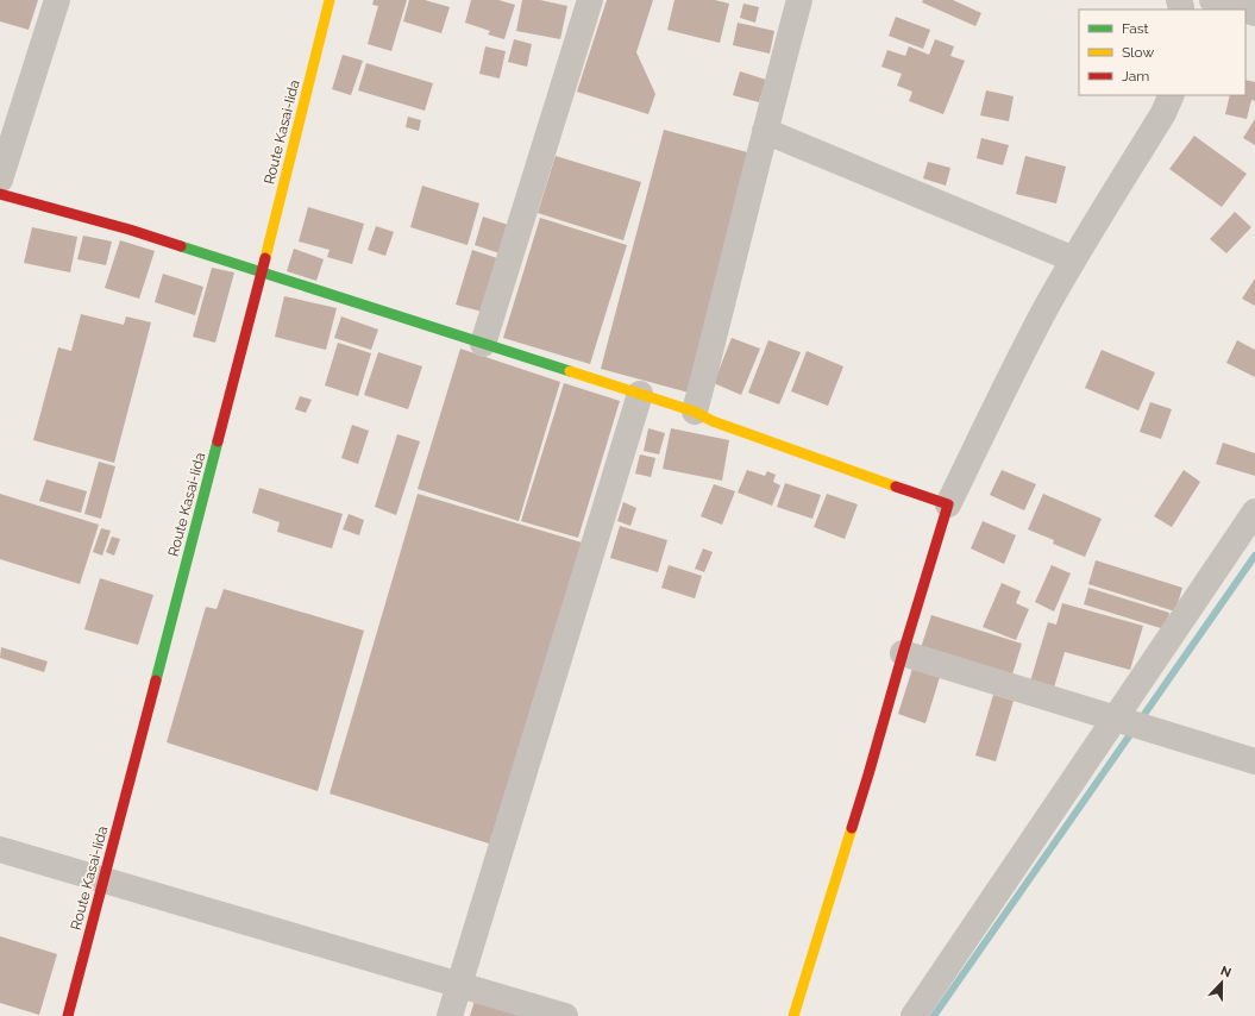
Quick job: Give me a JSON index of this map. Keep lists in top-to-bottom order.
{
  "streets": {
    "street": ["Route Kasai-Iida"]
  },
  "legend": ["Fast", "Slow", "Jam"],
  "north": "top"
}
